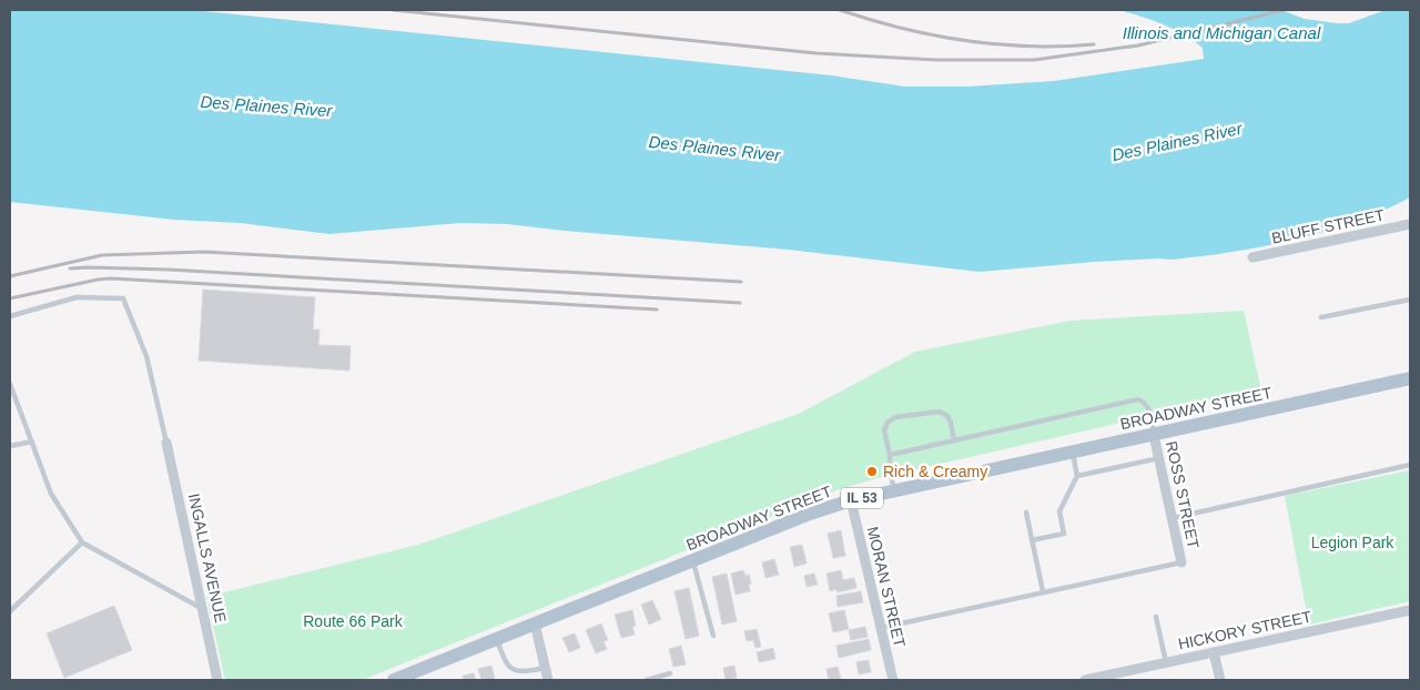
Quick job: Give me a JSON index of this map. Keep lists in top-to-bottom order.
{
  "streets": {
    "main road": ["BROADWAY STREET", "IL 53"],
    "street": [
      "BLUFF STREET",
      "ROSS STREET",
      "INGALLS AVENUE",
      "MORAN STREET",
      "HICKORY STREET"
    ]
  },
  "crossings": [
    ["BROADWAY STREET", "ROSS STREET"],
    ["BROADWAY STREET", "MORAN STREET"]
  ],
  "water": ["Illinois and Michigan Canal", "Des Plaines River"],
  "parks": ["Legion Park", "Route 66 Park"],
  "places": ["Rich & Creamy"]
}
